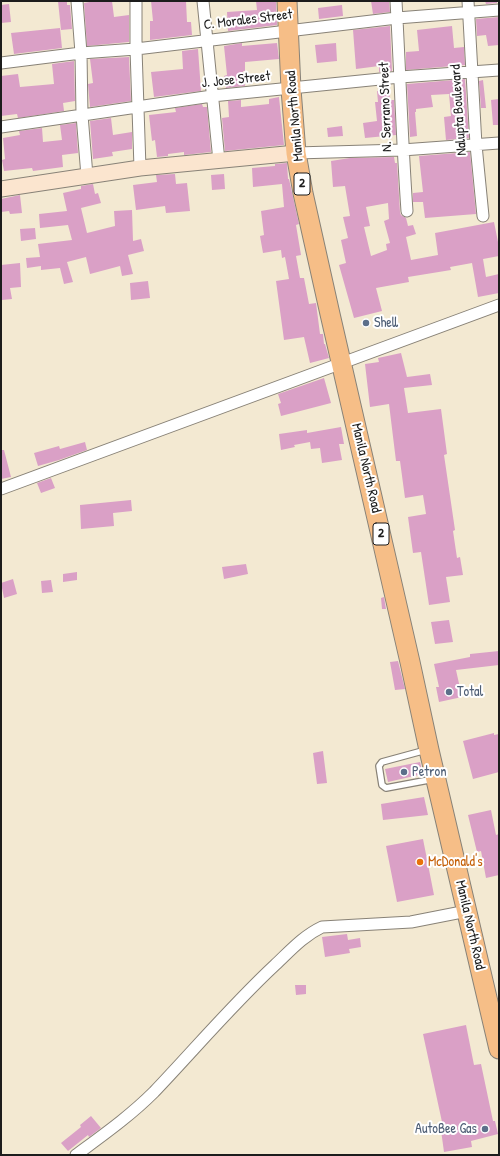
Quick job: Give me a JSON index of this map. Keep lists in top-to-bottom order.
{
  "streets": {
    "highway": ["Manila North Road", "2"],
    "street": [
      "C. Morales Street",
      "J. Jose Street",
      "N. Serrano Street",
      "Nalupta Boulevard"
    ]
  },
  "crossings": [
    ["C. Morales Street", "N. Serrano Street"],
    ["C. Morales Street", "Nalupta Boulevard"],
    ["C. Morales Street", "Manila North Road"],
    ["J. Jose Street", "N. Serrano Street"],
    ["J. Jose Street", "Nalupta Boulevard"],
    ["J. Jose Street", "Manila North Road"]
  ],
  "places": [
    "Shell",
    "Total",
    "Petron",
    "McDonald's",
    "AutoBee Gas"
  ]
}
